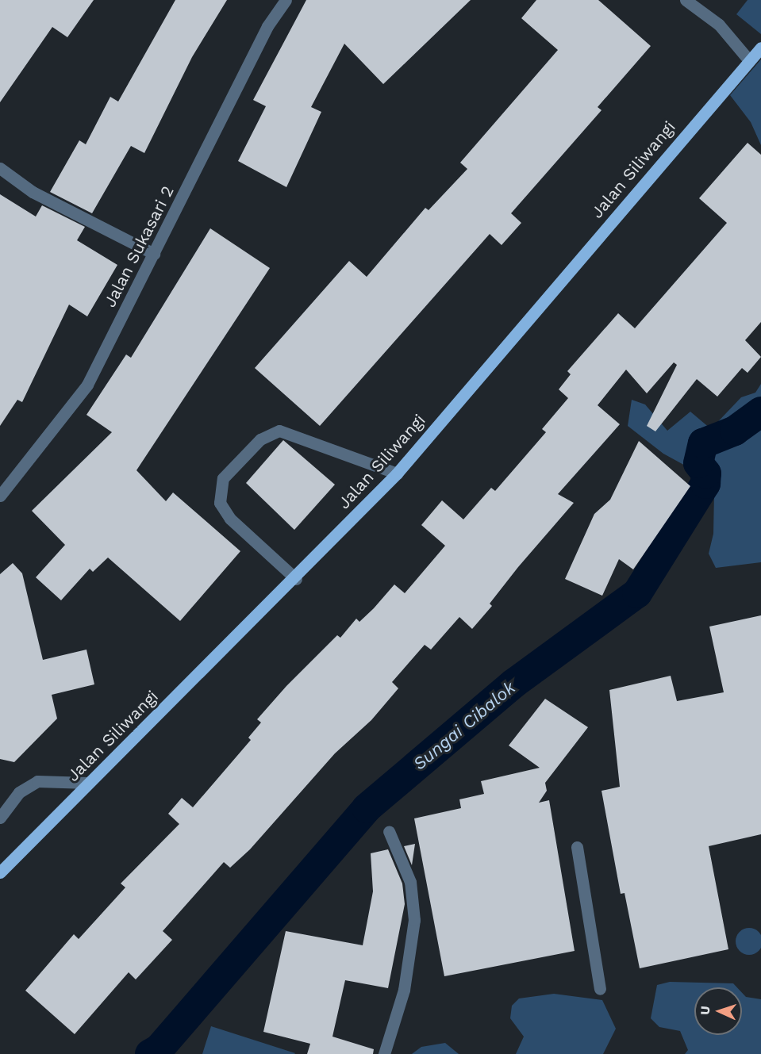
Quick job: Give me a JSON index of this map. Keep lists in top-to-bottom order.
{
  "streets": {
    "main road": ["Jalan Siliwangi"],
    "street": ["Jalan Sukasari 2"]
  },
  "water": ["Sungai Cibalok"],
  "north": "left"
}
